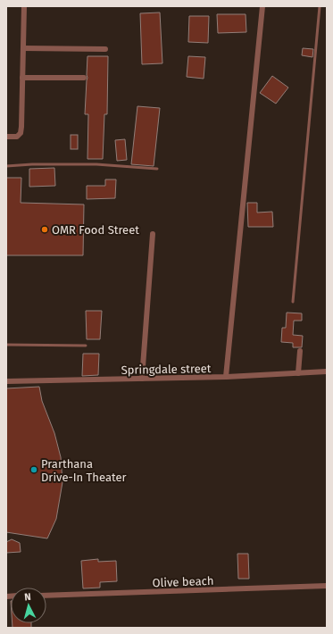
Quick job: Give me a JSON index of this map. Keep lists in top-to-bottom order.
{
  "streets": {
    "street": ["Springdale street", "Olive beach"]
  },
  "places": ["OMR Food Street", "Prarthana Drive-In Theater"],
  "north": "top"
}
